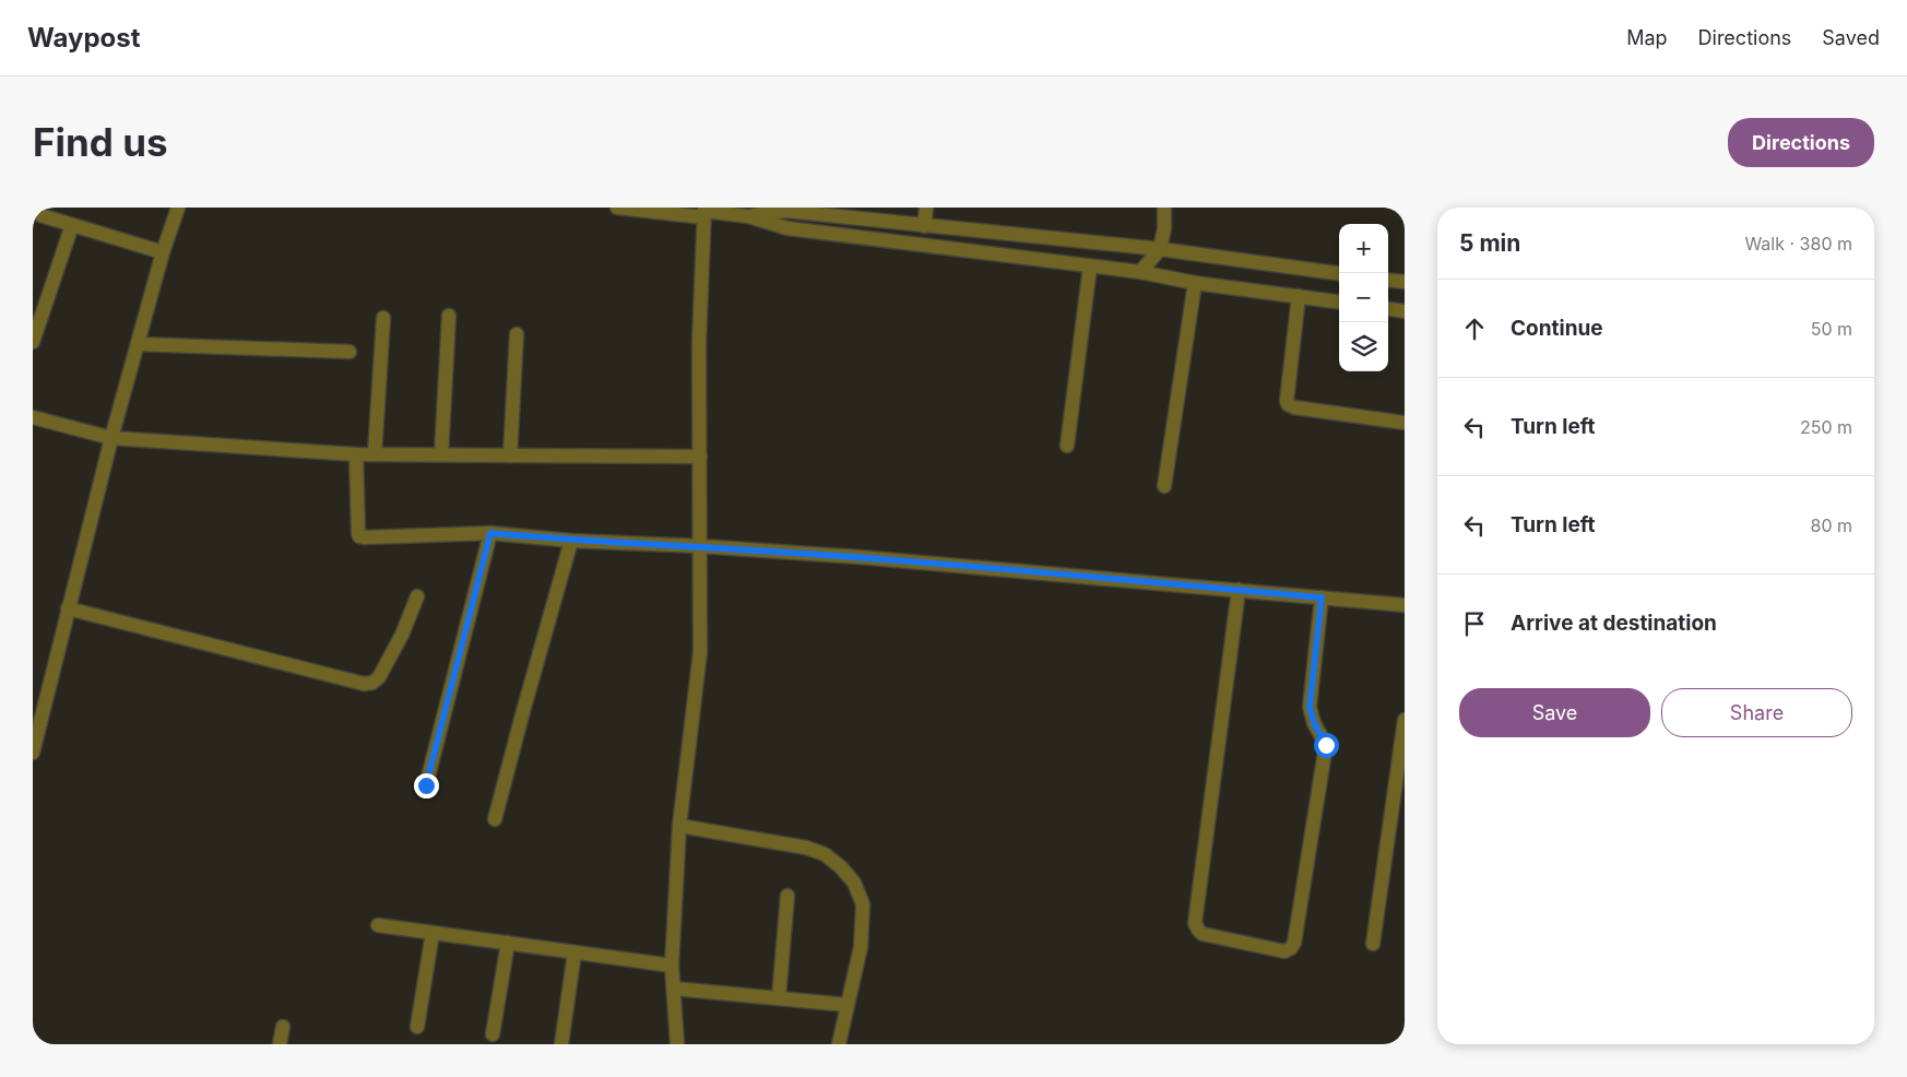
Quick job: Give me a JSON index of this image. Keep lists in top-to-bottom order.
{
  "page": {
    "header": "Waypost",
    "nav": ["Map", "Directions", "Saved"],
    "buttons": [
      "Directions",
      ["Save", "Share"]
    ],
    "title": "Find us",
    "heading": ["5 min", "Walk · 380 m"],
    "map_buttons": ["+", "−"],
    "list": [
      ["Continue", "50 m"],
      ["Turn left", "250 m"],
      ["Turn left", "80 m"],
      "Arrive at destination"
    ]
  }
}
